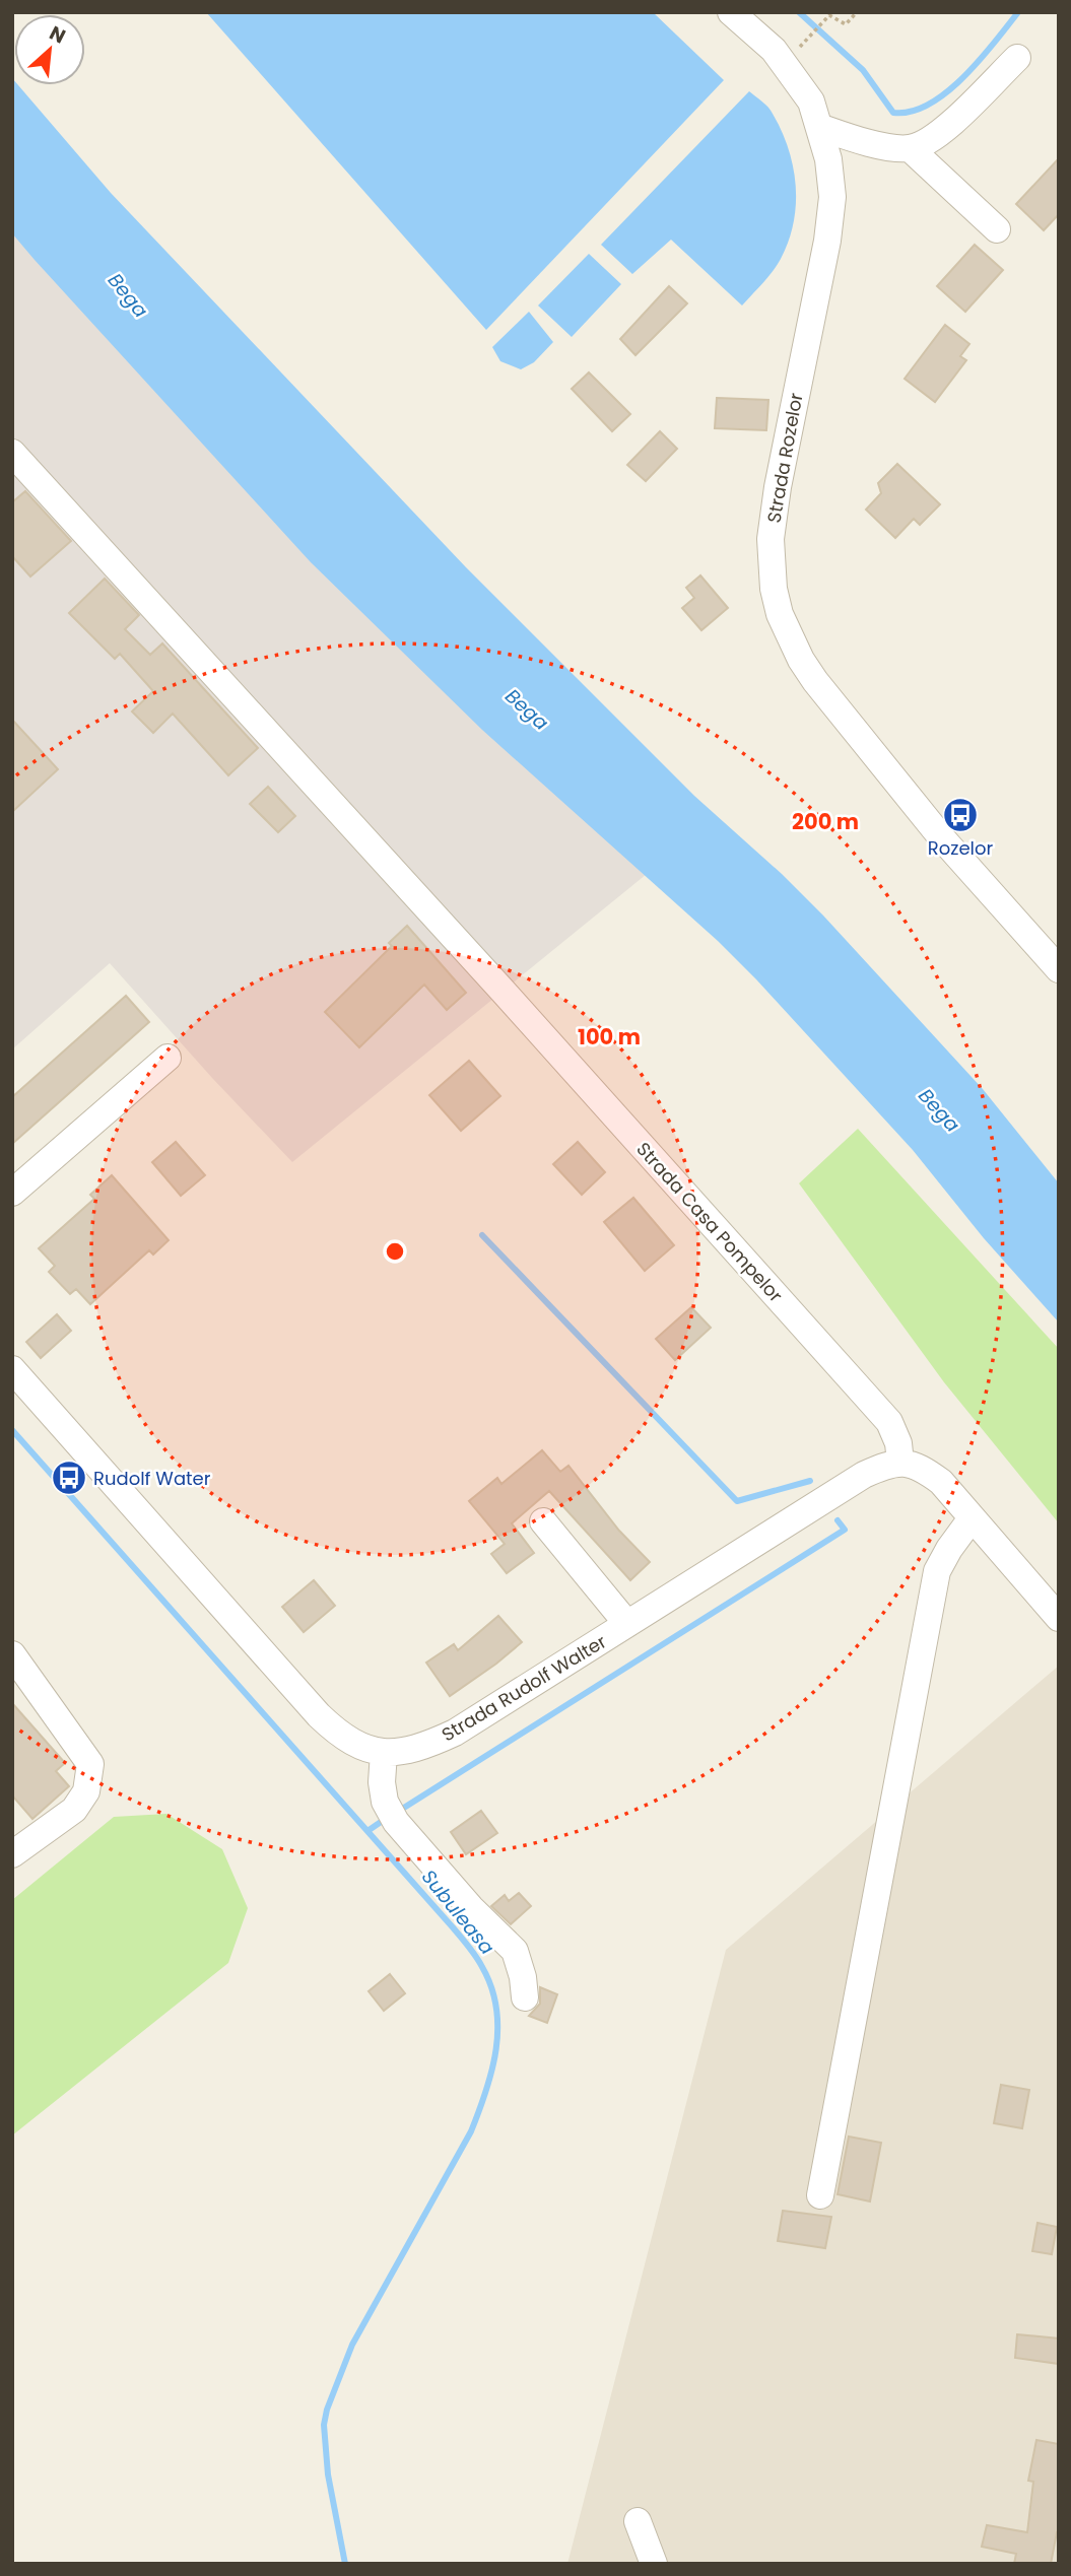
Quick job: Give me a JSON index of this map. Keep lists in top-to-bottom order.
{
  "streets": {
    "street": ["Strada Rozelor", "Strada Casa Pompelor", "Strada Rudolf Walter"]
  },
  "crossings": [
    ["Strada Casa Pompelor", "Strada Rudolf Walter"]
  ],
  "water": ["Bega", "Subuleasa"],
  "places": {
    "bus stop": ["Rozelor", "Rudolf Water"]
  },
  "north": "top right",
  "rings": ["200 m", "100 m"]
}
